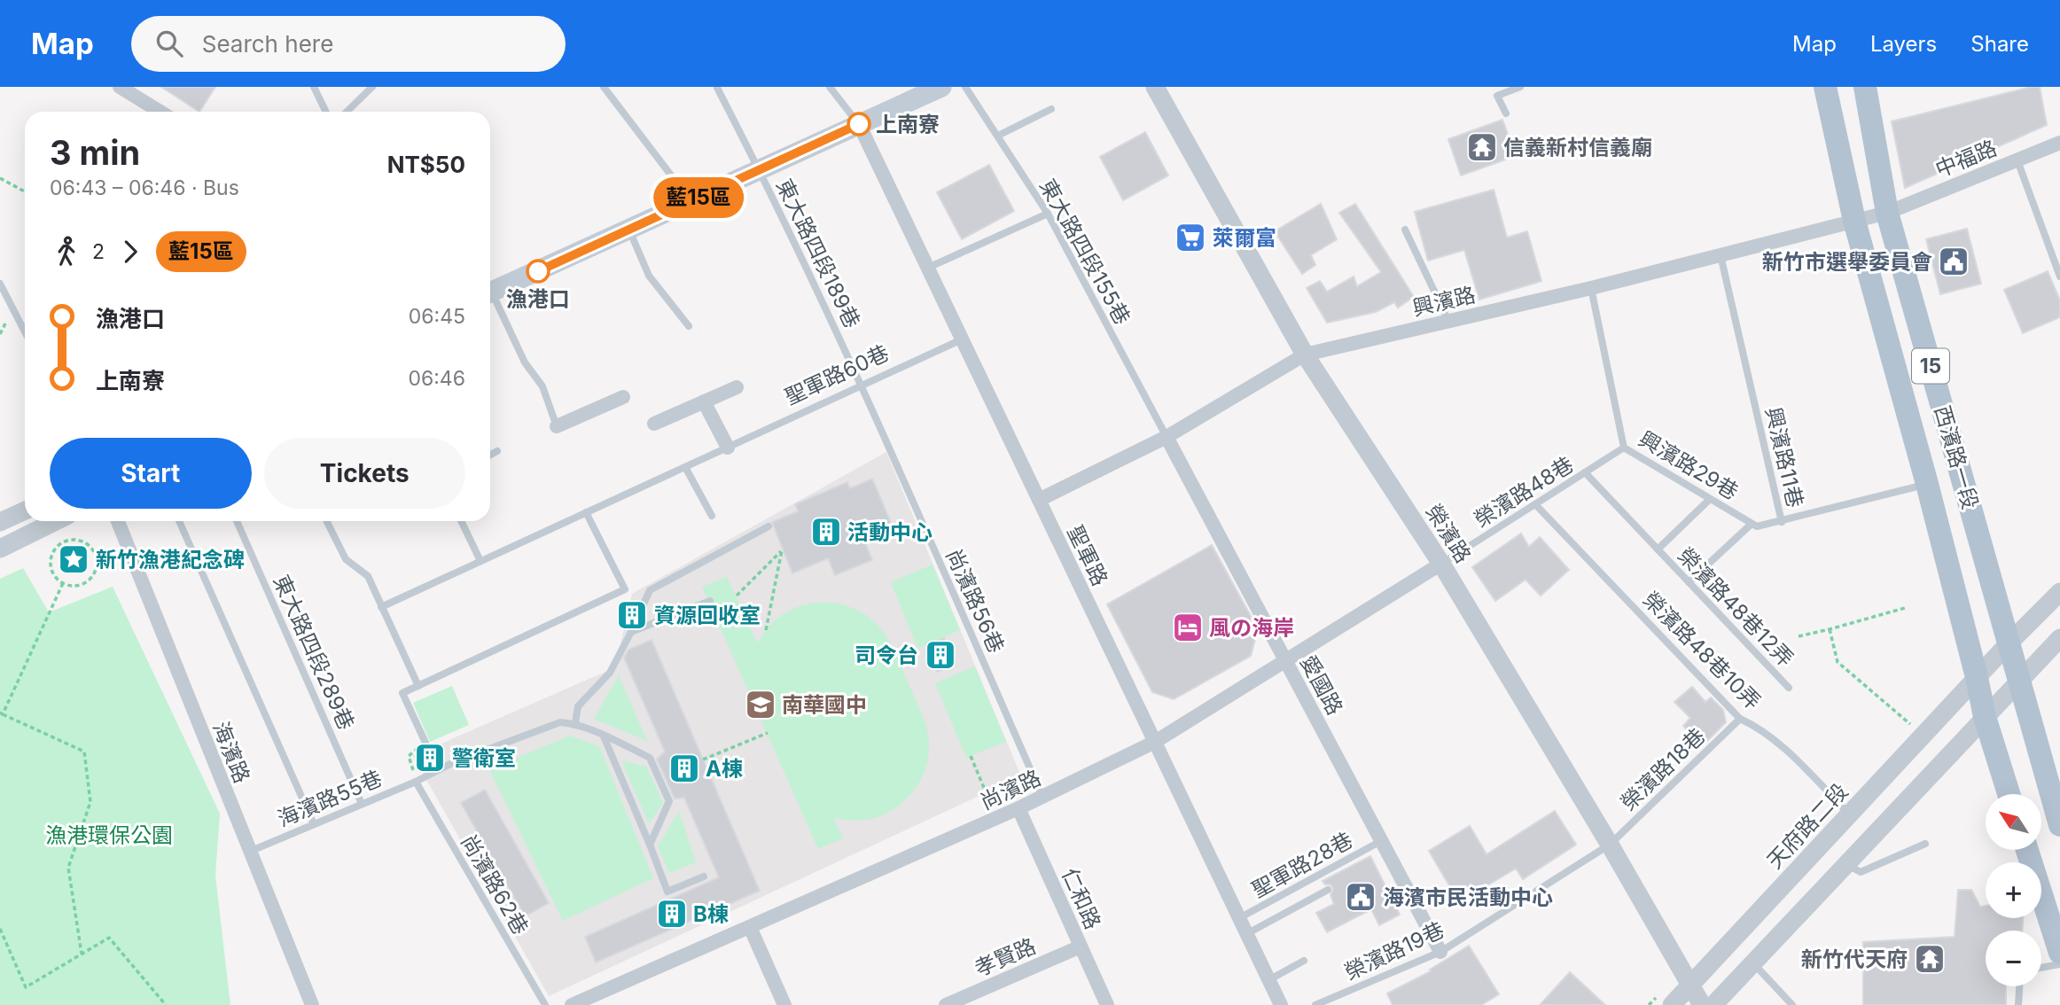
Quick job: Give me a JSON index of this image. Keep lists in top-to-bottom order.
{
  "streets": {
    "main road": ["15", "西濱路一段"],
    "street": [
      "中福路",
      "興濱路",
      "榮濱路",
      "聖軍路",
      "愛國路",
      "海濱路",
      "尚濱路",
      "天府路二段",
      "仁和路",
      "孝賢路"
    ],
    "lane": [
      "東大路四段155巷",
      "東大路四段189巷",
      "聖軍路60巷",
      "興濱路11巷",
      "興濱路29巷",
      "榮濱路48巷",
      "尚濱路56巷",
      "榮濱路48巷12弄",
      "榮濱路48巷10弄",
      "東大路四段289巷",
      "榮濱路18巷",
      "海濱路55巷",
      "聖軍路28巷",
      "尚濱路62巷",
      "榮濱路19巷"
    ]
  },
  "crossings": [
    ["中福路", "興濱路"],
    ["中福路", "西濱路一段"],
    ["東大路四段155巷", "興濱路"],
    ["東大路四段155巷", "愛國路"],
    ["東大路四段189巷", "聖軍路60巷"],
    ["東大路四段189巷", "尚濱路56巷"],
    ["興濱路", "興濱路11巷"],
    ["興濱路", "西濱路一段"],
    ["興濱路", "興濱路29巷"],
    ["興濱路", "榮濱路"],
    ["興濱路", "聖軍路"],
    ["興濱路", "愛國路"],
    ["15", "西濱路一段"],
    ["15", "天府路二段"],
    ["聖軍路60巷", "聖軍路"],
    ["聖軍路60巷", "尚濱路56巷"],
    ["興濱路11巷", "西濱路一段"],
    ["興濱路11巷", "興濱路29巷"],
    ["西濱路一段", "天府路二段"],
    ["興濱路29巷", "榮濱路48巷"],
    ["興濱路29巷", "榮濱路48巷12弄"],
    ["榮濱路48巷", "榮濱路"],
    ["榮濱路48巷", "榮濱路48巷12弄"],
    ["榮濱路48巷", "榮濱路48巷10弄"],
    ["榮濱路48巷", "尚濱路"],
    ["榮濱路", "榮濱路18巷"],
    ["榮濱路", "尚濱路"],
    ["榮濱路", "天府路二段"],
    ["榮濱路", "榮濱路19巷"],
    ["聖軍路", "尚濱路"],
    ["聖軍路", "聖軍路28巷"],
    ["尚濱路56巷", "尚濱路"],
    ["榮濱路48巷10弄", "榮濱路18巷"],
    ["榮濱路48巷10弄", "天府路二段"],
    ["東大路四段289巷", "海濱路55巷"],
    ["愛國路", "尚濱路"],
    ["愛國路", "聖軍路28巷"],
    ["愛國路", "榮濱路19巷"],
    ["海濱路", "海濱路55巷"],
    ["榮濱路18巷", "榮濱路19巷"],
    ["尚濱路", "仁和路"],
    ["海濱路55巷", "尚濱路62巷"],
    ["仁和路", "孝賢路"]
  ],
  "parks": ["漁港環保公園"],
  "places": {
    "other": ["上南寮", "漁港口"],
    "temple": ["信義新村信義廟", "新竹代天府"],
    "supermarket": ["萊爾富"],
    "public building": ["新竹市選舉委員會", "海濱市民活動中心"],
    "building": [
      "活動中心",
      "資源回收室",
      "司令台",
      "警衛室",
      "A棟",
      "B棟"
    ],
    "place": ["新竹漁港紀念碑"],
    "hotel": ["風の海岸"],
    "school or university": ["南華國中"]
  },
  "lines": ["bus line 藍15區"],
  "north": "top left",
  "page": {
    "header": "Map",
    "search": "Search here",
    "nav": ["Map", "Layers", "Share"],
    "on_map": "藍15區",
    "heading": ["3 min", "06:43 – 06:46 · Bus", "NT$50"],
    "legs": ["2", "藍15區"],
    "list": [
      {
        "name": "漁港口",
        "value": "06:45"
      },
      {
        "name": "上南寮",
        "value": "06:46"
      }
    ],
    "buttons": ["Start", "Tickets"],
    "map_buttons": ["+", "−"]
  }
}
